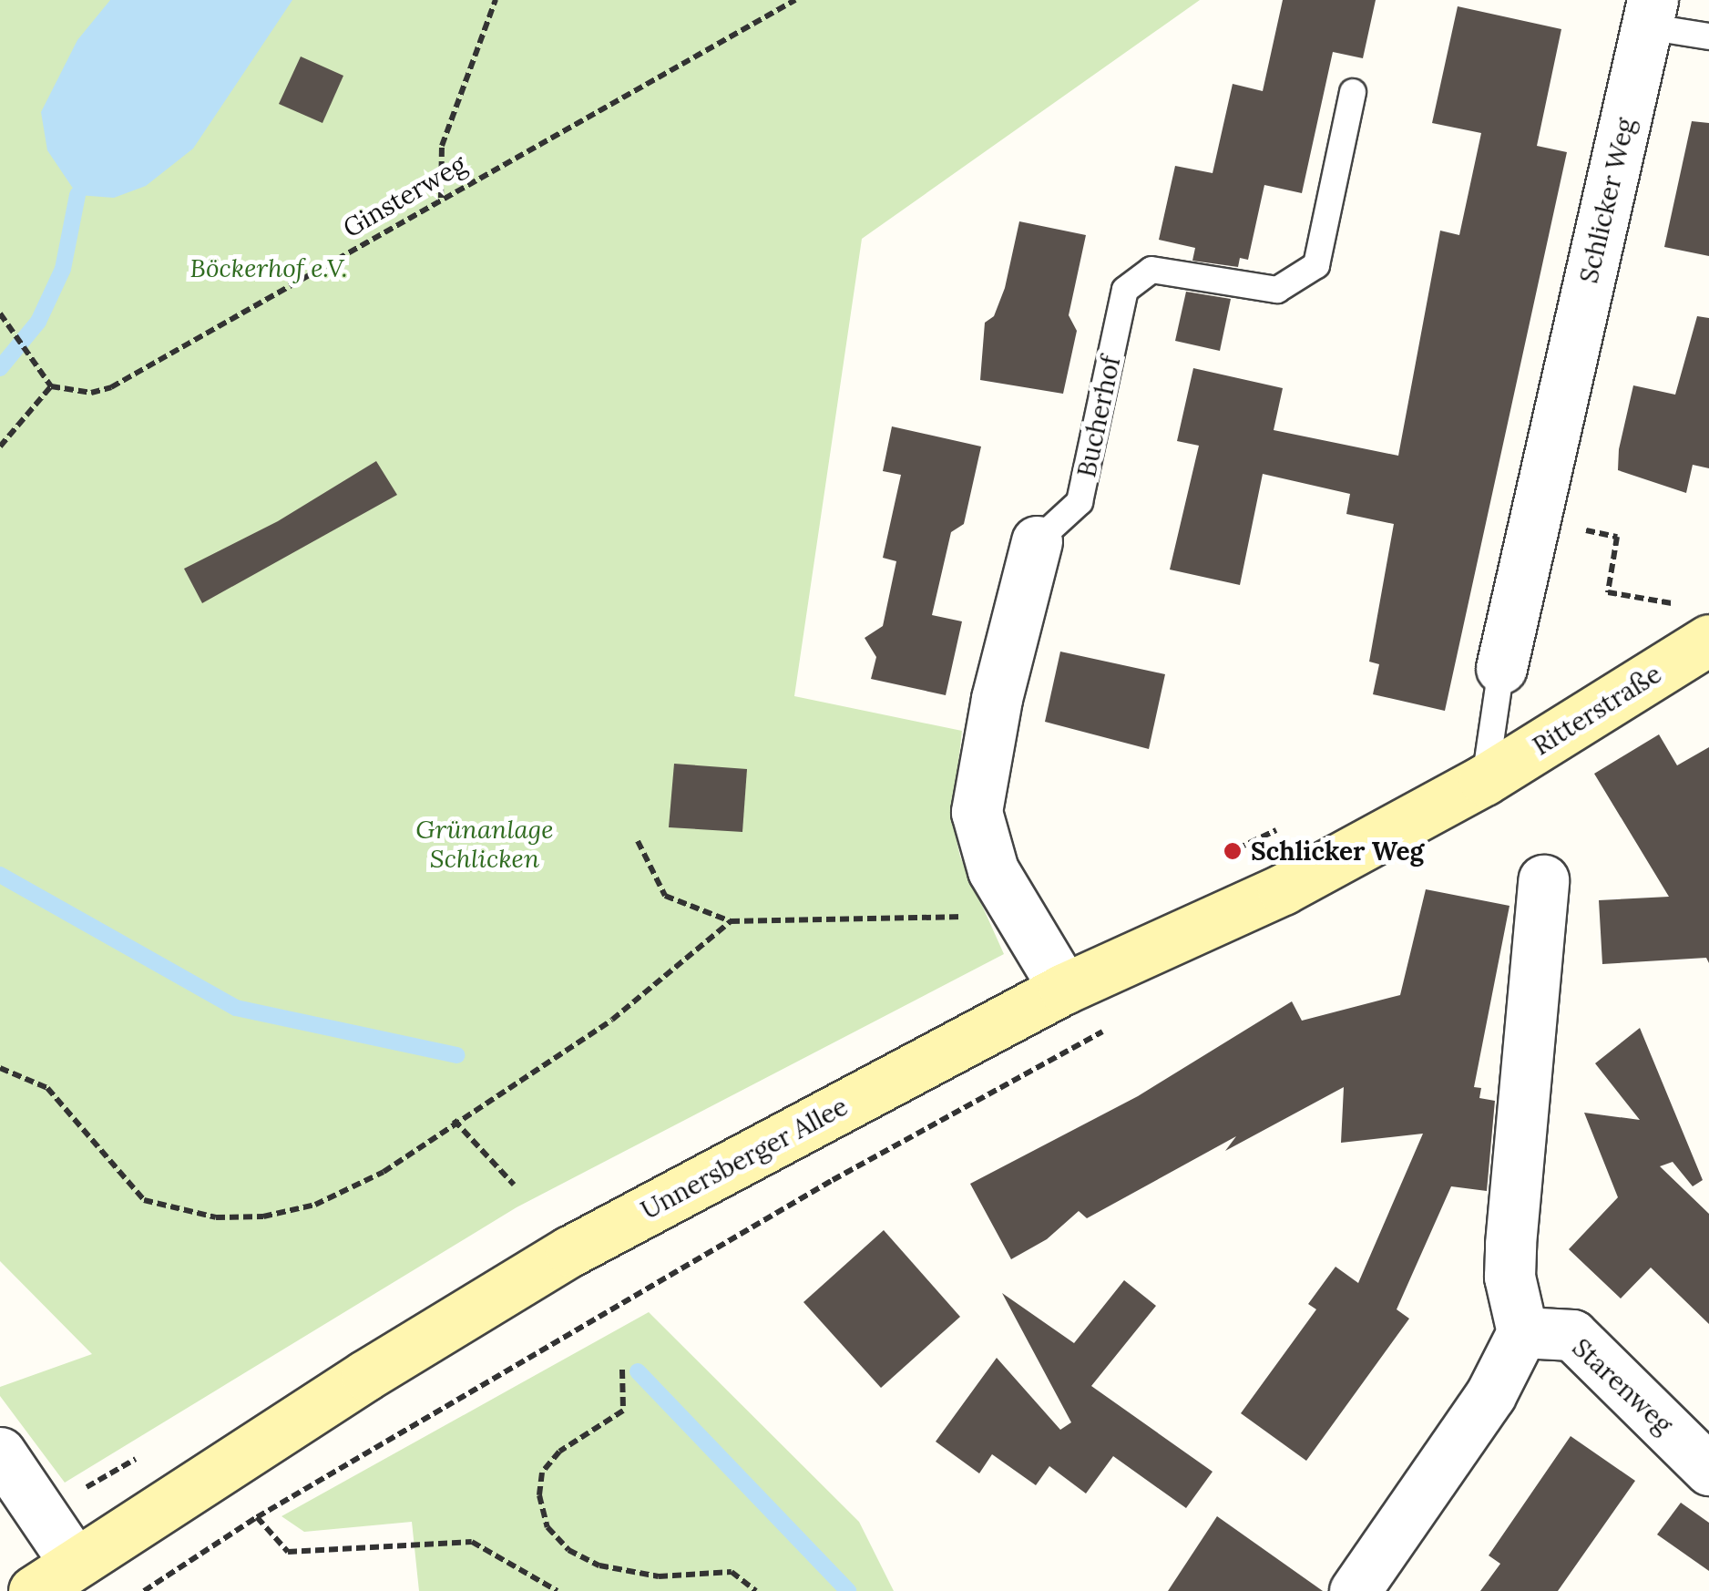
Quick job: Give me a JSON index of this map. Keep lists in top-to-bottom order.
{
  "streets": {
    "main road": ["Ritterstraße", "Unnersberger Allee"],
    "street": ["Schlicker Weg", "Bucherhof", "Starenweg"],
    "path": ["Ginsterweg"]
  },
  "crossings": [
    ["Bucherhof", "Unnersberger Allee"],
    ["Ritterstraße", "Unnersberger Allee"]
  ],
  "parks": ["Böckerhof e.V.", "Grünanlage Schlicken"],
  "places": ["Schlicker Weg"]
}
